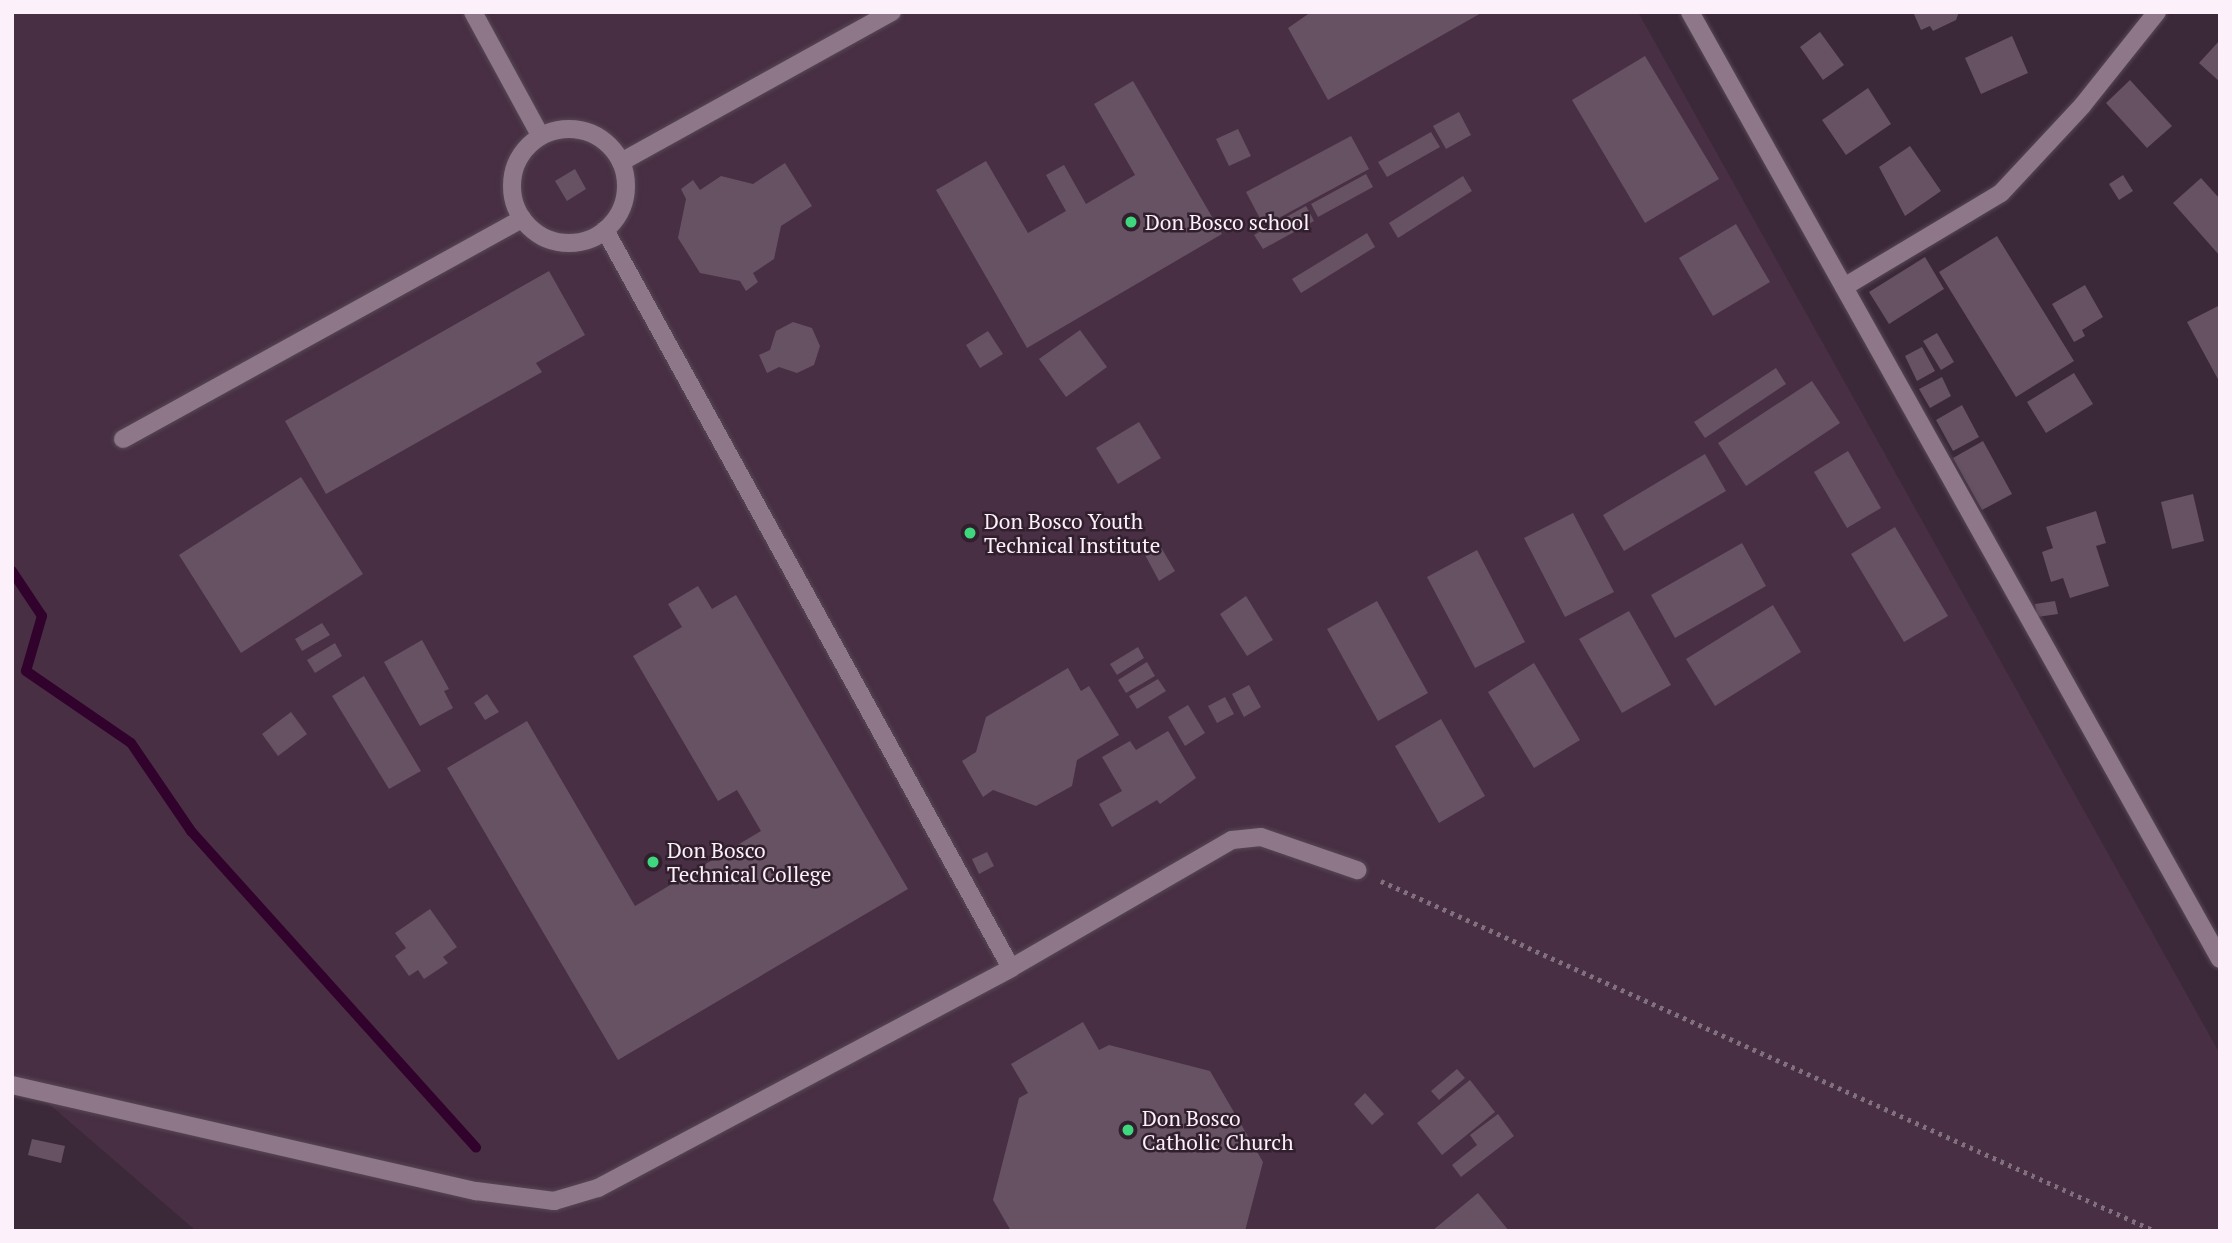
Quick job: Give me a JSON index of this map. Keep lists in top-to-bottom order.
{
  "places": [
    "Don Bosco school",
    "Don Bosco Youth Technical Institute",
    "Don Bosco Technical College",
    "Don Bosco Catholic Church"
  ]
}
